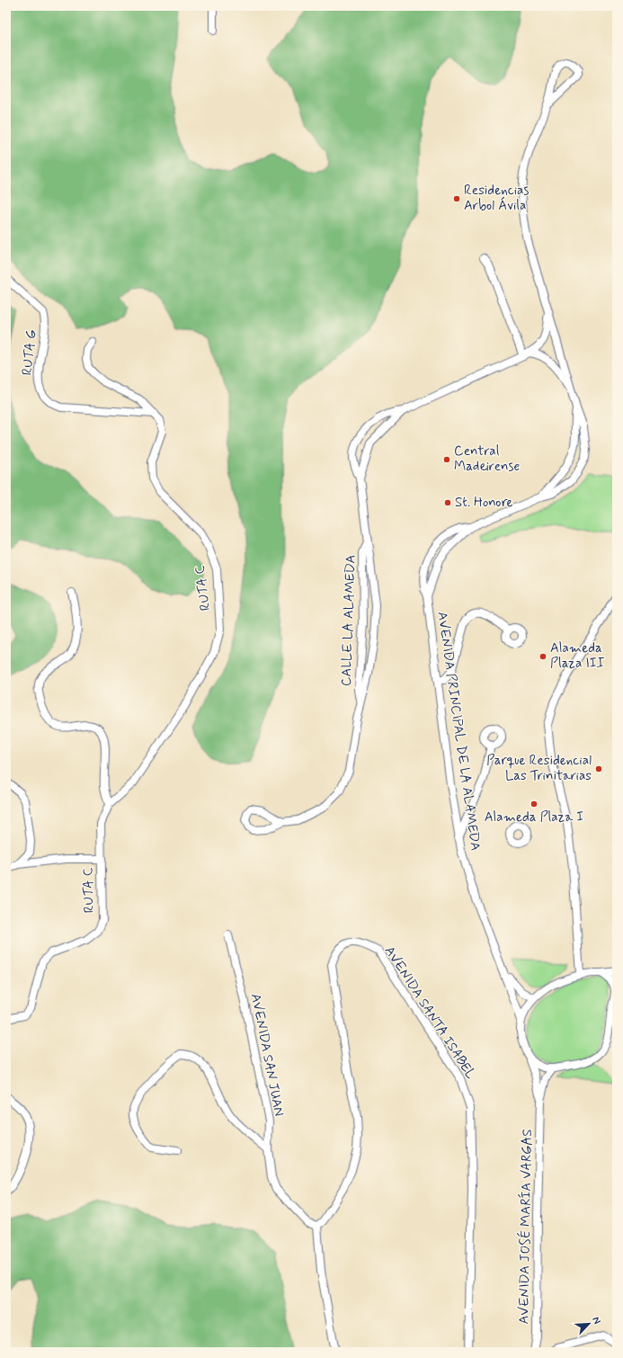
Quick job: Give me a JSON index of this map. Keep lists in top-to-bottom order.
{
  "streets": {
    "street": [
      "RUTA G",
      "RUTA C",
      "CALLE LA ALAMEDA",
      "AVENIDA PRINCIPAL DE LA ALAMEDA",
      "AVENIDA SANTA ISABEL",
      "AVENIDA SAN JUAN",
      "AVENIDA JOSÉ MARÍA VARGAS"
    ]
  },
  "crossings": [
    ["RUTA G", "RUTA C"],
    ["CALLE LA ALAMEDA", "AVENIDA PRINCIPAL DE LA ALAMEDA"],
    ["AVENIDA PRINCIPAL DE LA ALAMEDA", "AVENIDA JOSÉ MARÍA VARGAS"],
    ["AVENIDA SANTA ISABEL", "AVENIDA SAN JUAN"]
  ],
  "places": [
    "Residencias Arbol Ávila",
    "Central Madeirense",
    "St. Honore",
    "Alameda Plaza III",
    "Parque Residencial Las Trinitarias",
    "Alameda Plaza I"
  ],
  "north": "top right"
}
